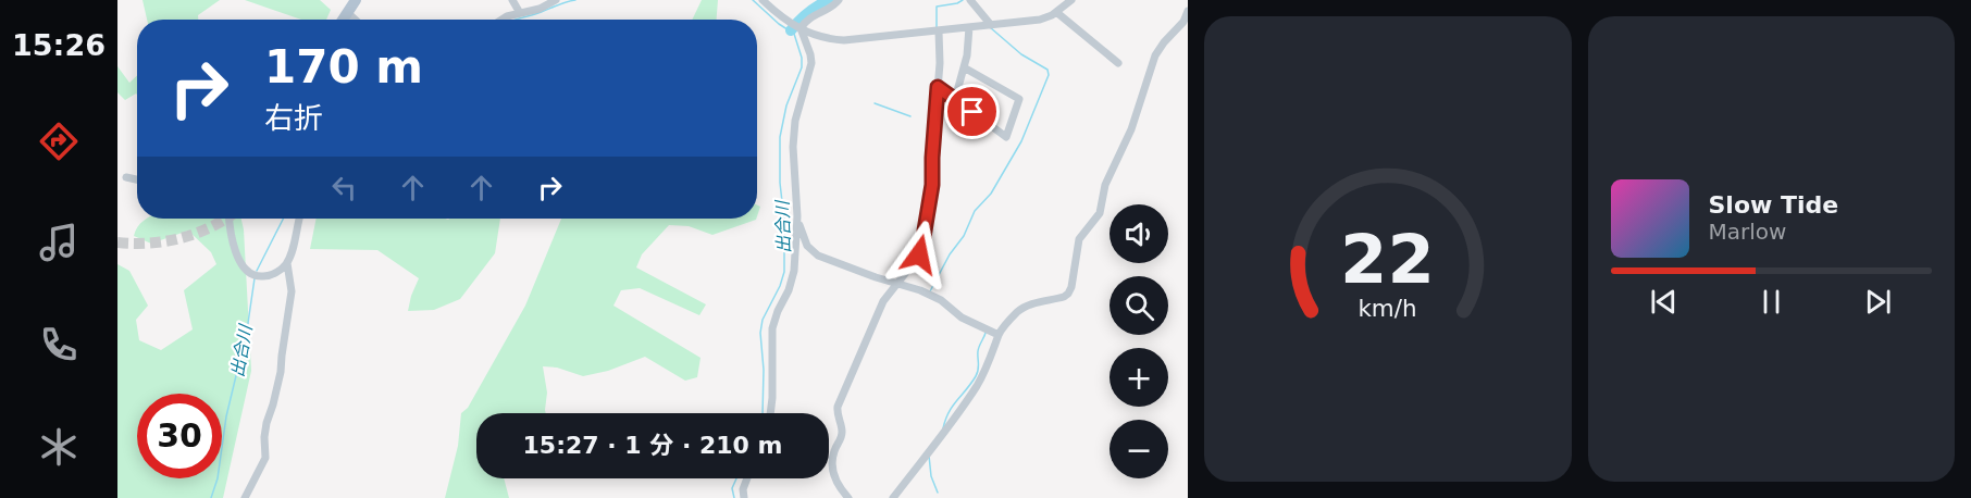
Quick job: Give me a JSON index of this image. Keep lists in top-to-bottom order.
{
  "water": ["出合川"],
  "page": {
    "tabs": "15:26",
    "turn": ["170 m", "右折"],
    "song": ["Slow Tide", "Marlow"],
    "map_buttons": ["+", "−"],
    "limit": "30",
    "trip": "15:27 · 1 分 · 210 m",
    "gauge": ["22", "km/h"]
  }
}
